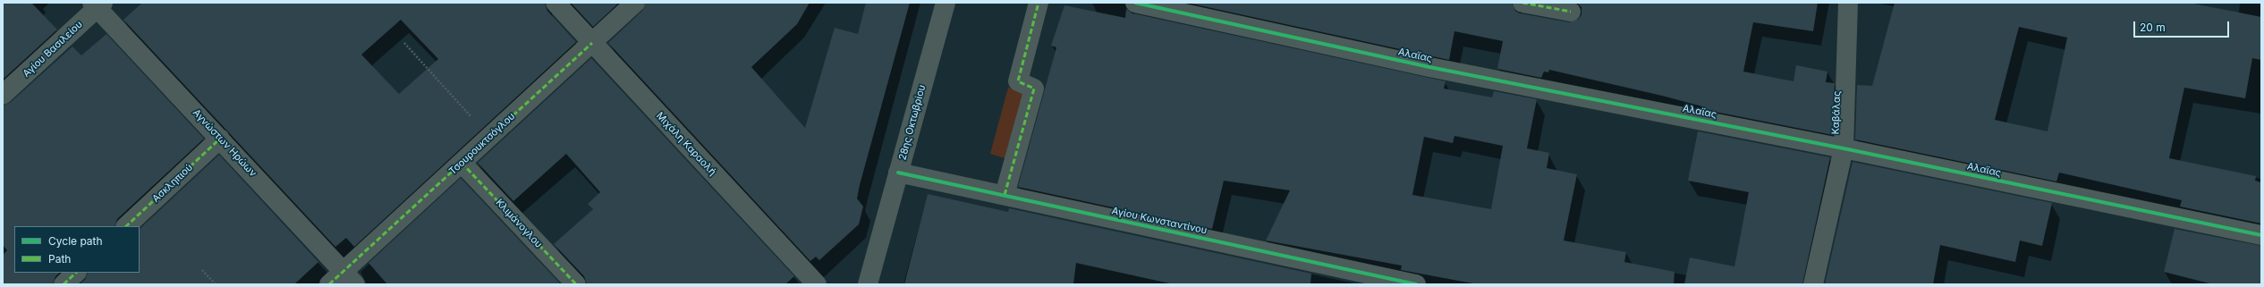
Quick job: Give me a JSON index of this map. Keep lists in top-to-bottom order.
{
  "streets": {
    "street": [
      "Αγίου Βασιλείου",
      "Αλαϊας",
      "Καβάλας",
      "28ης Οκτωβρίου",
      "Αγνώστων Ηρώων",
      "Τσουρουκτσόγλου",
      "Μιχάλη Καραολή",
      "Ασκληπιού",
      "Αγίου Κωνσταντίνου",
      "Κλιμάνογλου"
    ]
  },
  "crossings": [
    ["Αγίου Βασιλείου", "Αγνώστων Ηρώων"],
    ["Αλαϊας", "Καβάλας"],
    ["28ης Οκτωβρίου", "Αγίου Κωνσταντίνου"],
    ["Αγνώστων Ηρώων", "Τσουρουκτσόγλου"],
    ["Αγνώστων Ηρώων", "Ασκληπιού"],
    ["Τσουρουκτσόγλου", "Μιχάλη Καραολή"],
    ["Τσουρουκτσόγλου", "Κλιμάνογλου"]
  ],
  "legend": ["Cycle path", "Path"],
  "scale_bar": "20 m"
}
